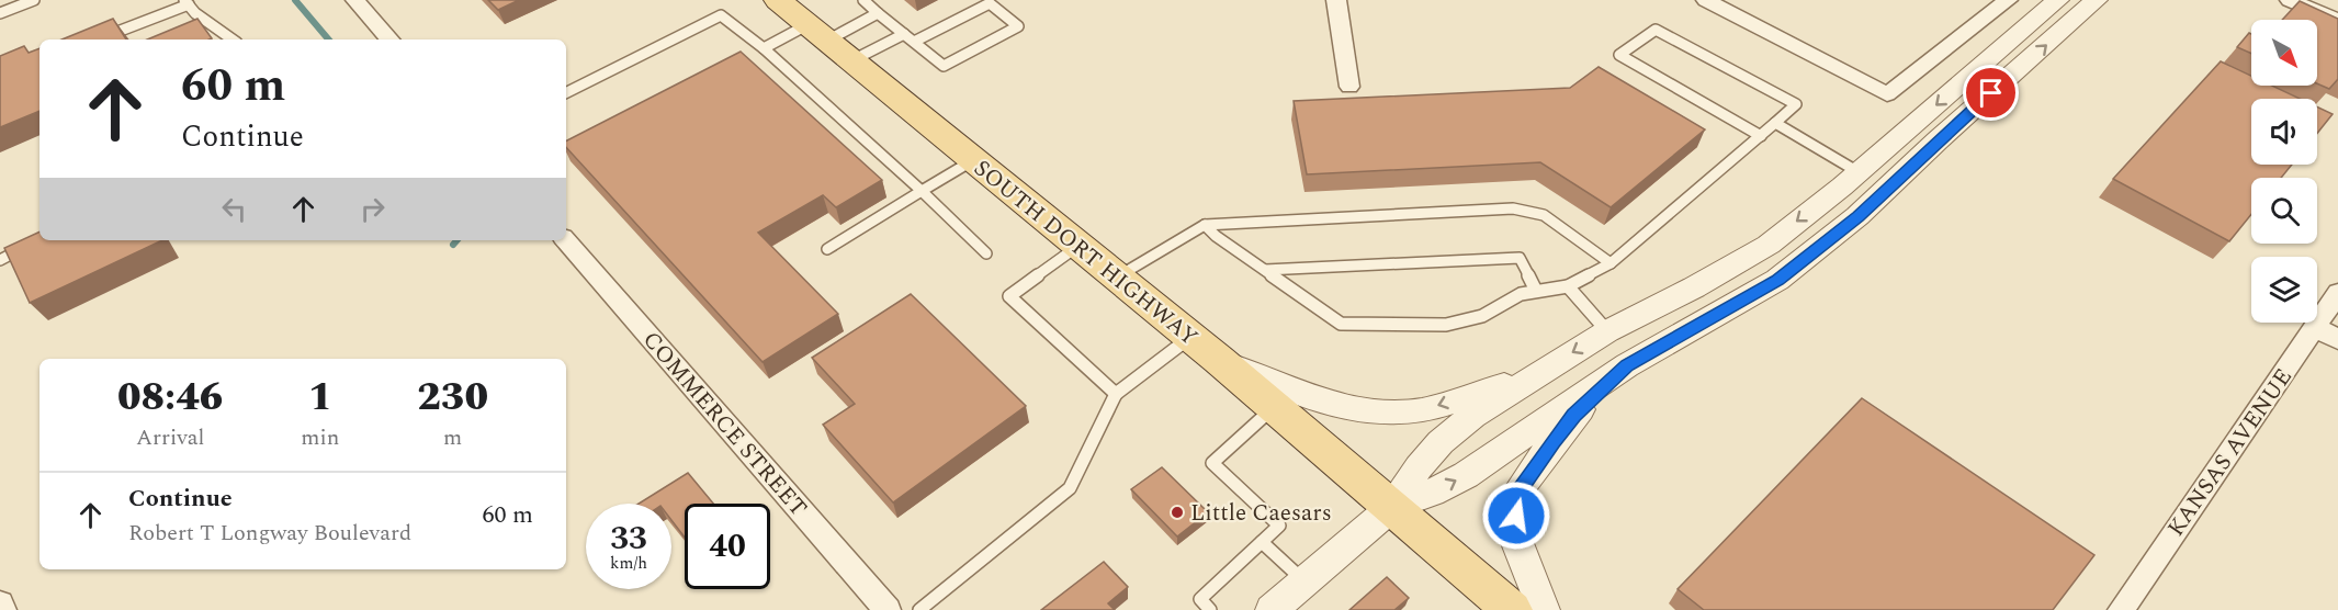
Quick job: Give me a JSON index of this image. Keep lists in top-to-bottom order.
{
  "streets": {
    "main road": ["SOUTH DORT HIGHWAY"],
    "street": ["COMMERCE STREET", "KANSAS AVENUE"]
  },
  "places": ["Little Caesars"],
  "north": "bottom right",
  "page": {
    "turn": ["60 m", "Continue"],
    "eta": [
      "08:46",
      "Arrival",
      "1",
      "min",
      "230",
      "m"
    ],
    "list": [
      {
        "name": "Continue",
        "note": "Robert T Longway Boulevard",
        "value": "60 m"
      }
    ],
    "speed": "33 km/h",
    "limit": "40"
  }
}
